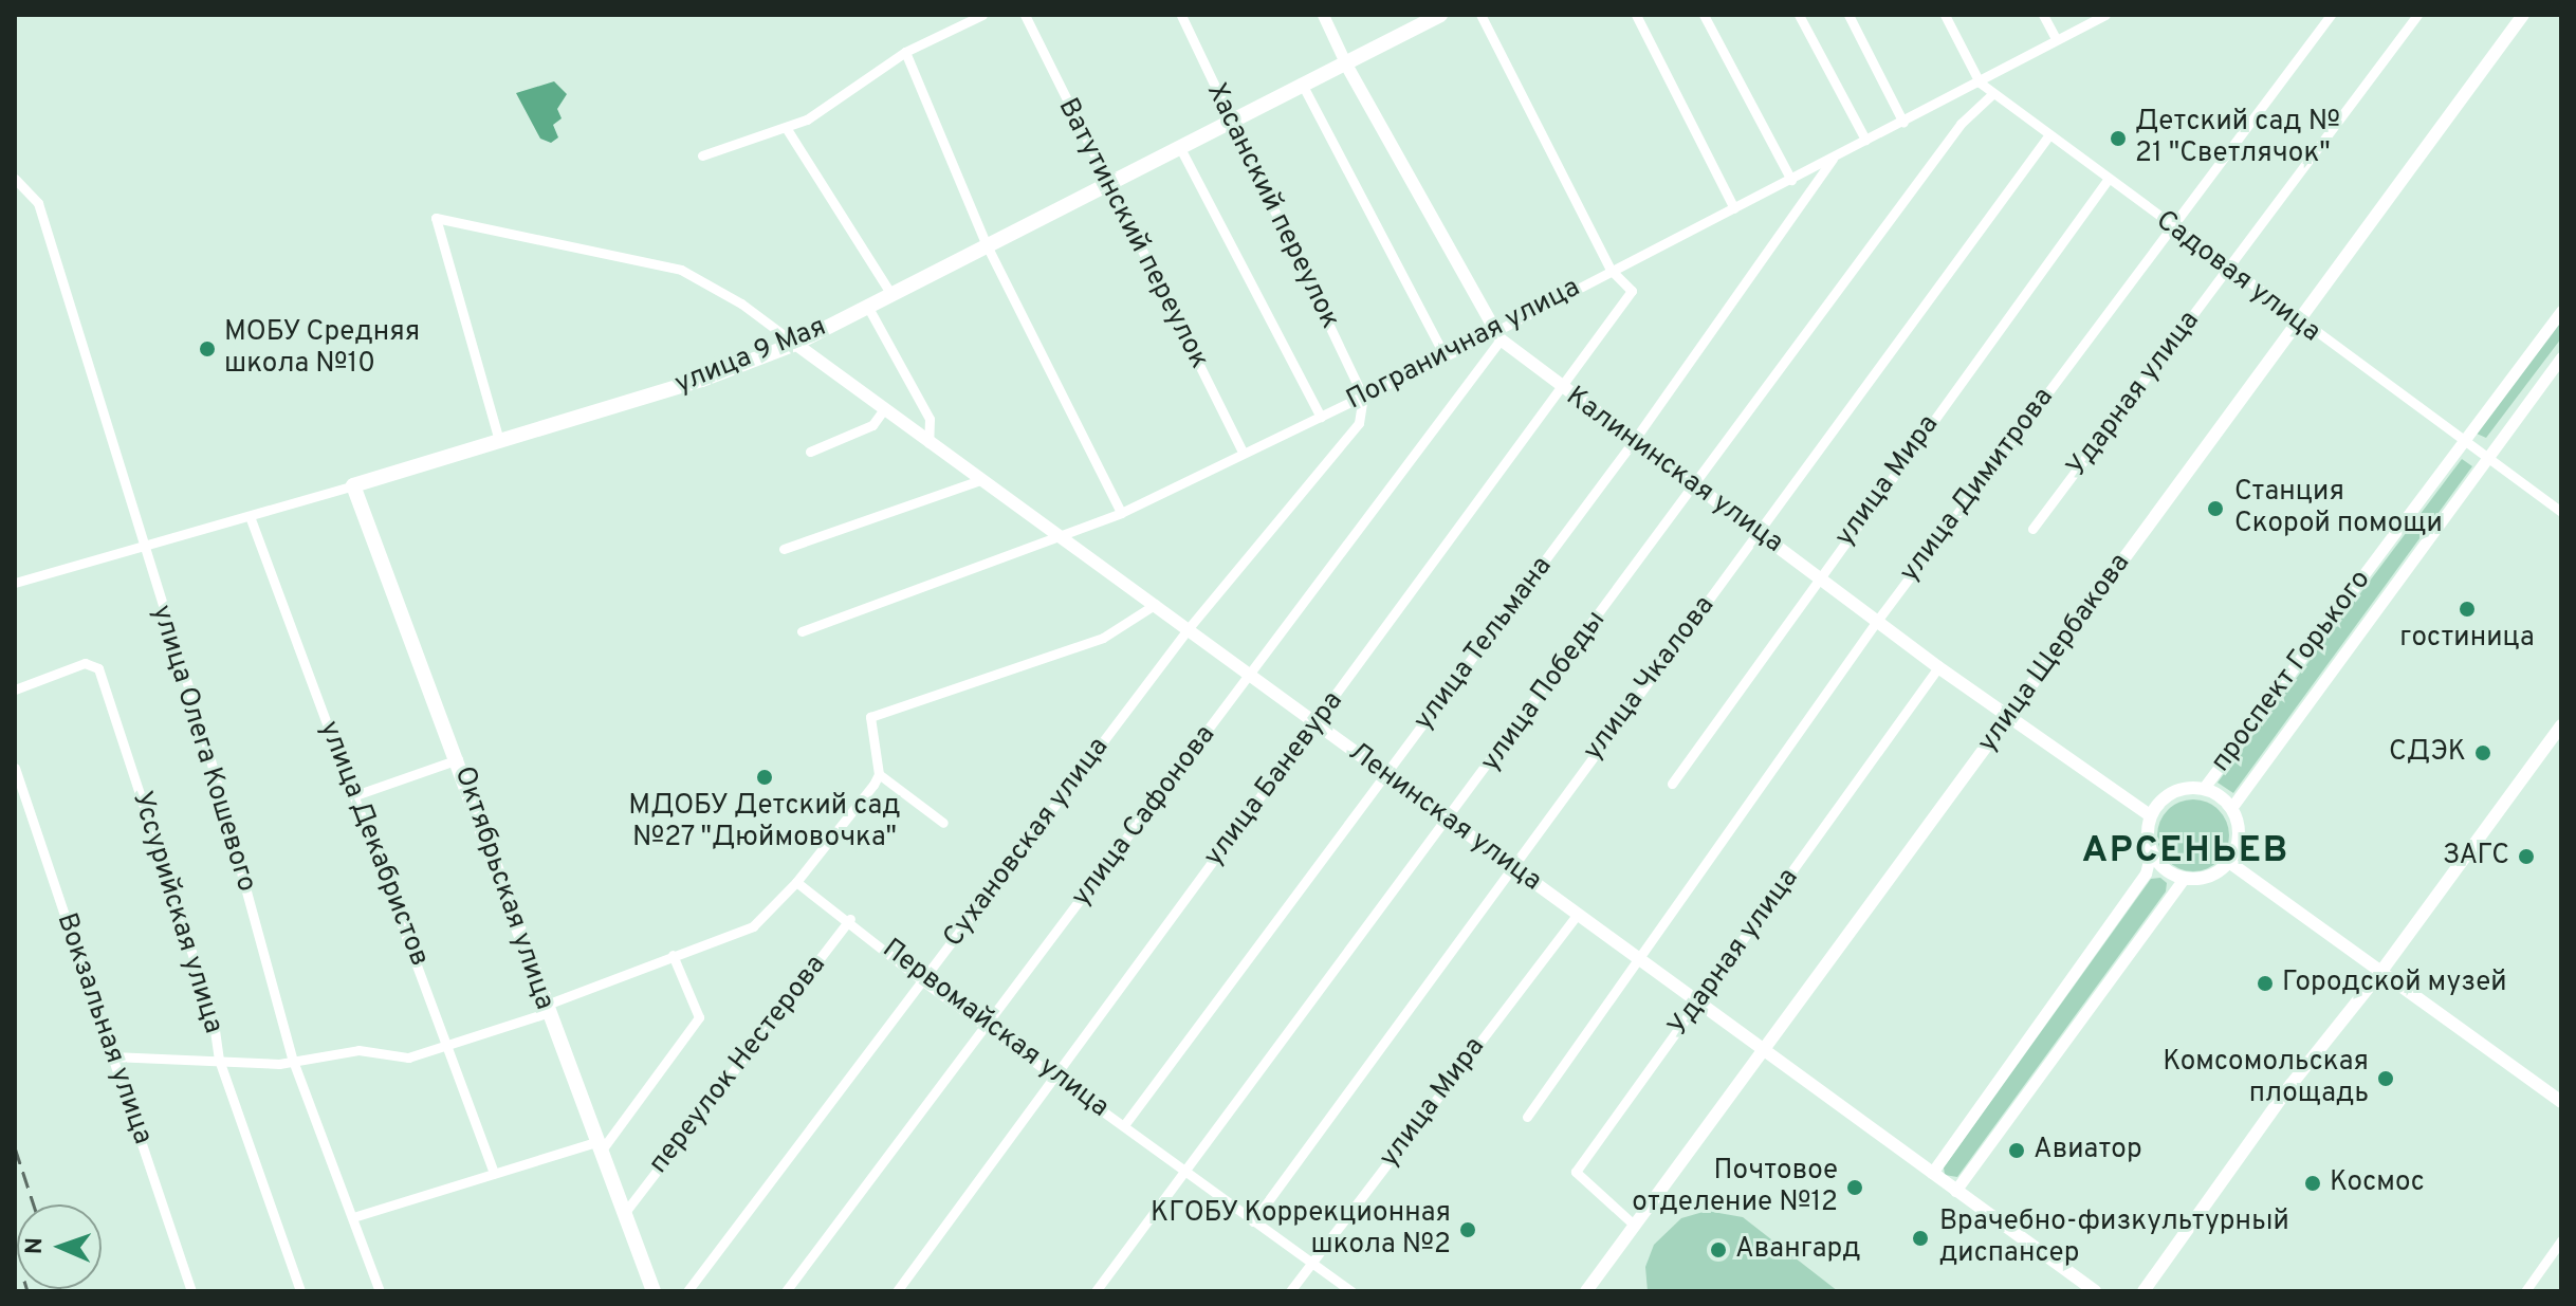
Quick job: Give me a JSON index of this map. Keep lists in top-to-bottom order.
{
  "streets": {
    "main road": [
      "улица 9 Мая",
      "Калининская улица",
      "улица Щербакова",
      "проспект Горького",
      "Ленинская улица",
      "Октябрьская улица"
    ],
    "street": [
      "Хасанский переулок",
      "Ватутинский переулок",
      "Садовая улица",
      "Пограничная улица",
      "Ударная улица",
      "улица Мира",
      "улица Димитрова",
      "улица Тельмана",
      "улица Чкалова",
      "улица Победы",
      "улица Олега Кошевого",
      "улица Баневура",
      "улица Сафонова",
      "Сухановская улица",
      "улица Декабристов",
      "Уссурийская улица",
      "Вокзальная улица",
      "Первомайская улица",
      "переулок Нестерова"
    ]
  },
  "crossings": [
    ["Хасанский переулок", "Пограничная улица"],
    ["Хасанский переулок", "улица 9 Мая"],
    ["Хасанский переулок", "Сухановская улица"],
    ["Ватутинский переулок", "Пограничная улица"],
    ["Ватутинский переулок", "улица 9 Мая"],
    ["Садовая улица", "Пограничная улица"],
    ["Садовая улица", "Ударная улица"],
    ["Садовая улица", "улица Мира"],
    ["Садовая улица", "улица Димитрова"],
    ["Садовая улица", "улица Щербакова"],
    ["Садовая улица", "проспект Горького"],
    ["Садовая улица", "улица Чкалова"],
    ["Садовая улица", "улица Победы"],
    ["Пограничная улица", "Калининская улица"],
    ["Пограничная улица", "улица Тельмана"],
    ["Пограничная улица", "улица Баневура"],
    ["Пограничная улица", "улица Сафонова"],
    ["Пограничная улица", "Ленинская улица"],
    ["Пограничная улица", "Сухановская улица"],
    ["улица 9 Мая", "Калининская улица"],
    ["улица 9 Мая", "улица Олега Кошевого"],
    ["улица 9 Мая", "Ленинская улица"],
    ["улица 9 Мая", "улица Декабристов"],
    ["улица 9 Мая", "Октябрьская улица"],
    ["Ударная улица", "Калининская улица"],
    ["Ударная улица", "улица Щербакова"],
    ["Ударная улица", "Ленинская улица"],
    ["Калининская улица", "улица Мира"],
    ["Калининская улица", "улица Димитрова"],
    ["Калининская улица", "улица Тельмана"],
    ["Калининская улица", "улица Щербакова"],
    ["Калининская улица", "проспект Горького"],
    ["Калининская улица", "улица Чкалова"],
    ["Калининская улица", "улица Победы"],
    ["Калининская улица", "улица Баневура"],
    ["Калининская улица", "улица Сафонова"],
    ["улица Мира", "Ленинская улица"],
    ["улица Мира", "Первомайская улица"],
    ["улица Димитрова", "Ленинская улица"],
    ["улица Тельмана", "Ленинская улица"],
    ["улица Тельмана", "Первомайская улица"],
    ["улица Щербакова", "Ленинская улица"],
    ["улица Чкалова", "Ленинская улица"],
    ["улица Чкалова", "Первомайская улица"],
    ["улица Победы", "Ленинская улица"],
    ["улица Победы", "Первомайская улица"],
    ["улица Баневура", "Ленинская улица"],
    ["улица Баневура", "Первомайская улица"],
    ["улица Сафонова", "Ленинская улица"],
    ["улица Сафонова", "Первомайская улица"],
    ["Ленинская улица", "Сухановская улица"],
    ["Сухановская улица", "Первомайская улица"],
    ["Октябрьская улица", "переулок Нестерова"],
    ["Первомайская улица", "переулок Нестерова"]
  ],
  "districts": ["АРСЕНЬЕВ"],
  "places": [
    "Детский сад № 21 \"Светлячок\"",
    "МОБУ Средняя школа №10",
    "Станция Скорой помощи",
    "гостиница",
    "СДЭК",
    "МДОБУ Детский сад №27 \"Дюймовочка\"",
    "ЗАГС",
    "Городской музей",
    "Комсомольская площадь",
    "Авиатор",
    "Космос",
    "Почтовое отделение №12",
    "КГОБУ Коррекционная школа №2",
    "Врачебно-физкультурный диспансер",
    "Авангард"
  ],
  "north": "left"
}
